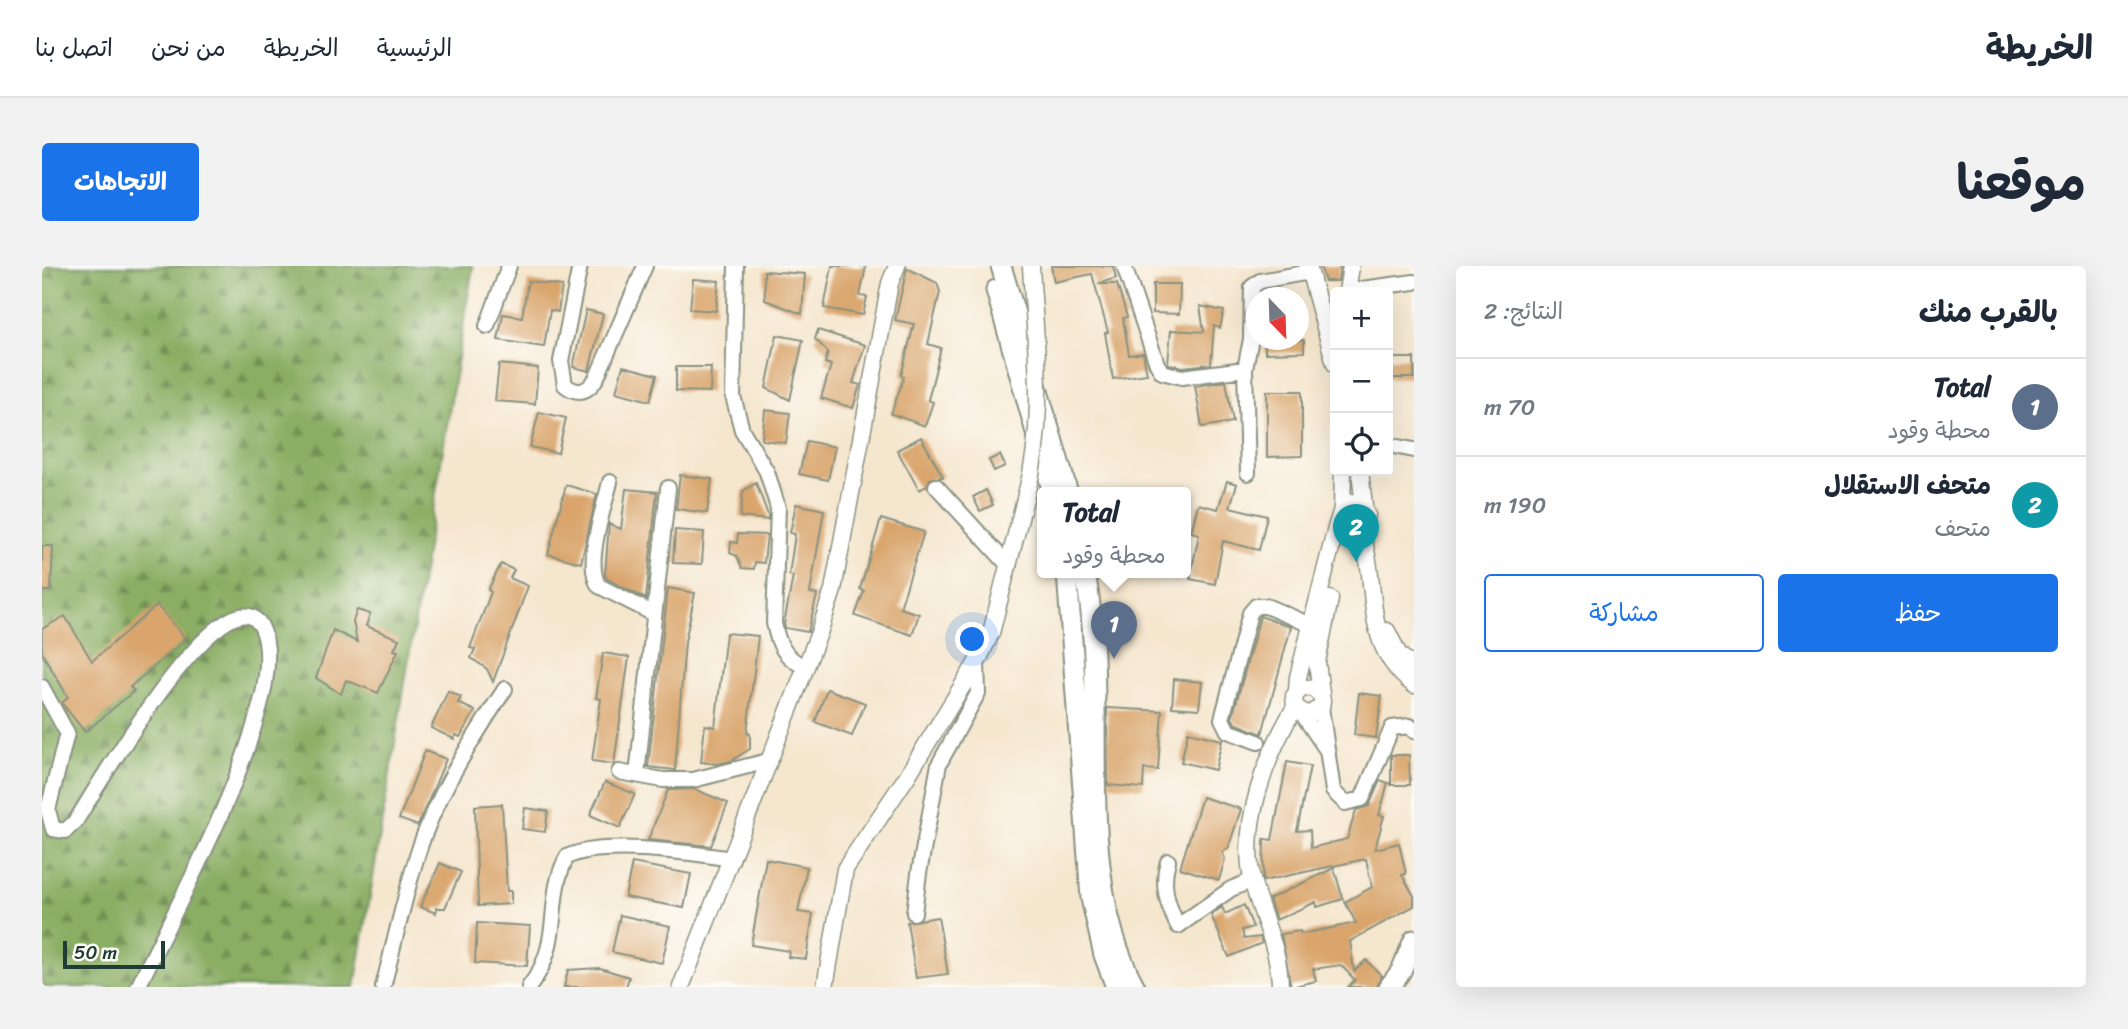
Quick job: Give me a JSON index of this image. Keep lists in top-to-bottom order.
{
  "scale_bar": "50 m",
  "north": "bottom right",
  "page": {
    "header": "الخريطة",
    "nav": [
      "الرئيسية",
      "الخريطة",
      "من نحن",
      "اتصل بنا"
    ],
    "title": "موقعنا",
    "buttons": [
      "الاتجاهات",
      ["حفظ", "مشاركة"]
    ],
    "heading": ["بالقرب منك", "النتائج: 2"],
    "map_buttons": ["+", "−"],
    "list": [
      {
        "mark": "1",
        "name": "Total",
        "note": "محطة وقود",
        "value": "70 m"
      },
      {
        "mark": "2",
        "name": "متحف الاستقلال",
        "note": "متحف",
        "value": "190 m"
      }
    ],
    "popup": ["Total", "محطة وقود"],
    "pins": ["2", "1"],
    "scale": "50 m"
  }
}
